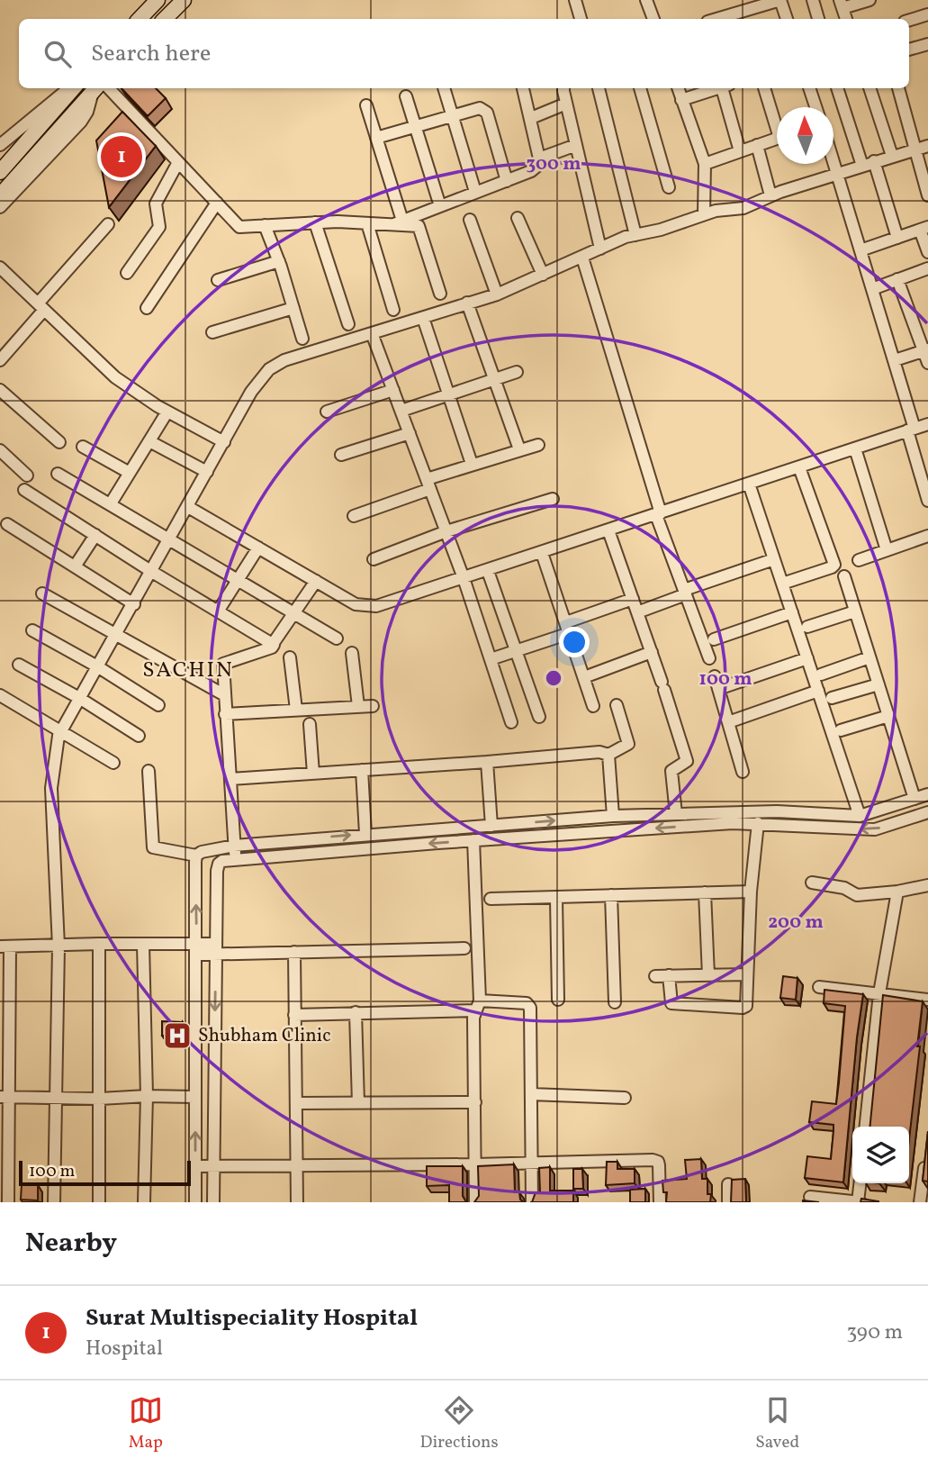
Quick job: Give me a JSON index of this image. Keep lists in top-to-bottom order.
{
  "districts": ["SACHIN"],
  "places": {
    "hospital": ["Shubham Clinic"]
  },
  "scale_bar": "100 m",
  "north": "top",
  "page": {
    "search": "Search here",
    "pins": "1",
    "scale": "100 m",
    "heading": "Nearby",
    "list": [
      {
        "mark": "1",
        "name": "Surat Multispeciality Hospital",
        "note": "Hospital",
        "value": "390 m"
      }
    ],
    "nav": ["Map", "Directions", "Saved"]
  },
  "rings": ["300 m", "100 m", "200 m"]
}
